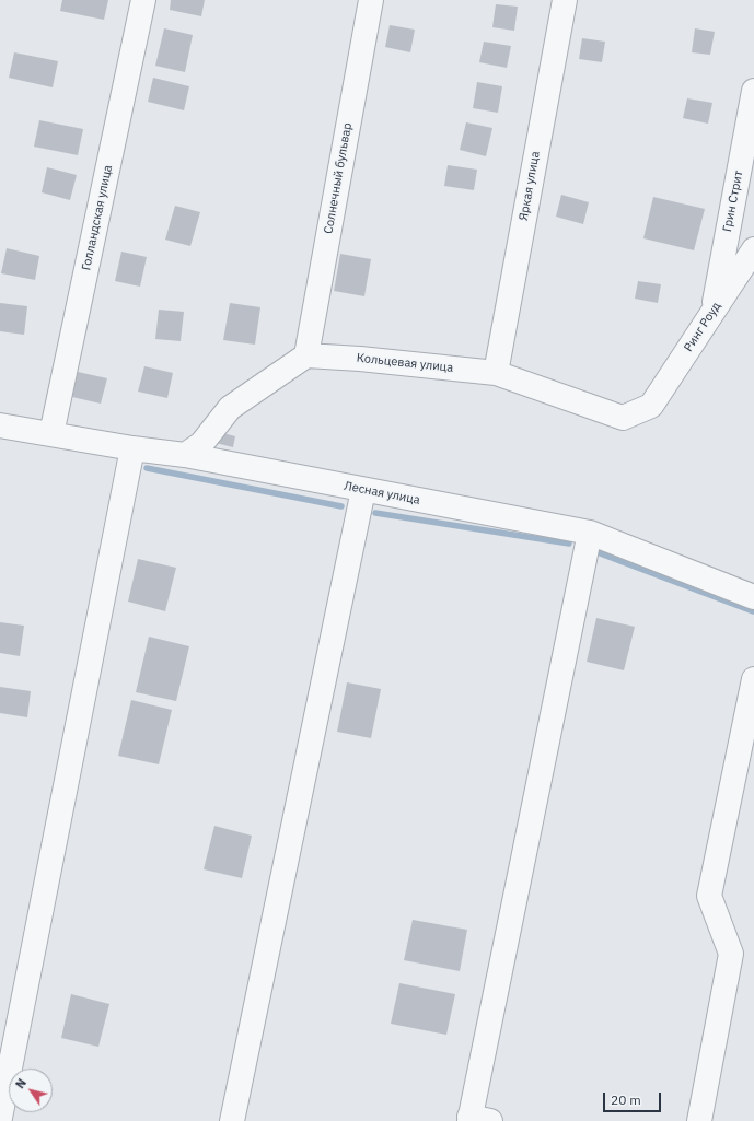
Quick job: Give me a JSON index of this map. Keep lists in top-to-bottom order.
{
  "streets": {
    "street": [
      "Солнечный бульвар",
      "Яркая улица",
      "Грин Стрит",
      "Голландская улица",
      "Ринг Роуд",
      "Кольцевая улица",
      "Лесная улица"
    ]
  },
  "crossings": [
    ["Солнечный бульвар", "Кольцевая улица"],
    ["Яркая улица", "Кольцевая улица"],
    ["Грин Стрит", "Ринг Роуд"],
    ["Голландская улица", "Лесная улица"],
    ["Ринг Роуд", "Кольцевая улица"]
  ],
  "scale_bar": "20 m",
  "north": "top left"
}
